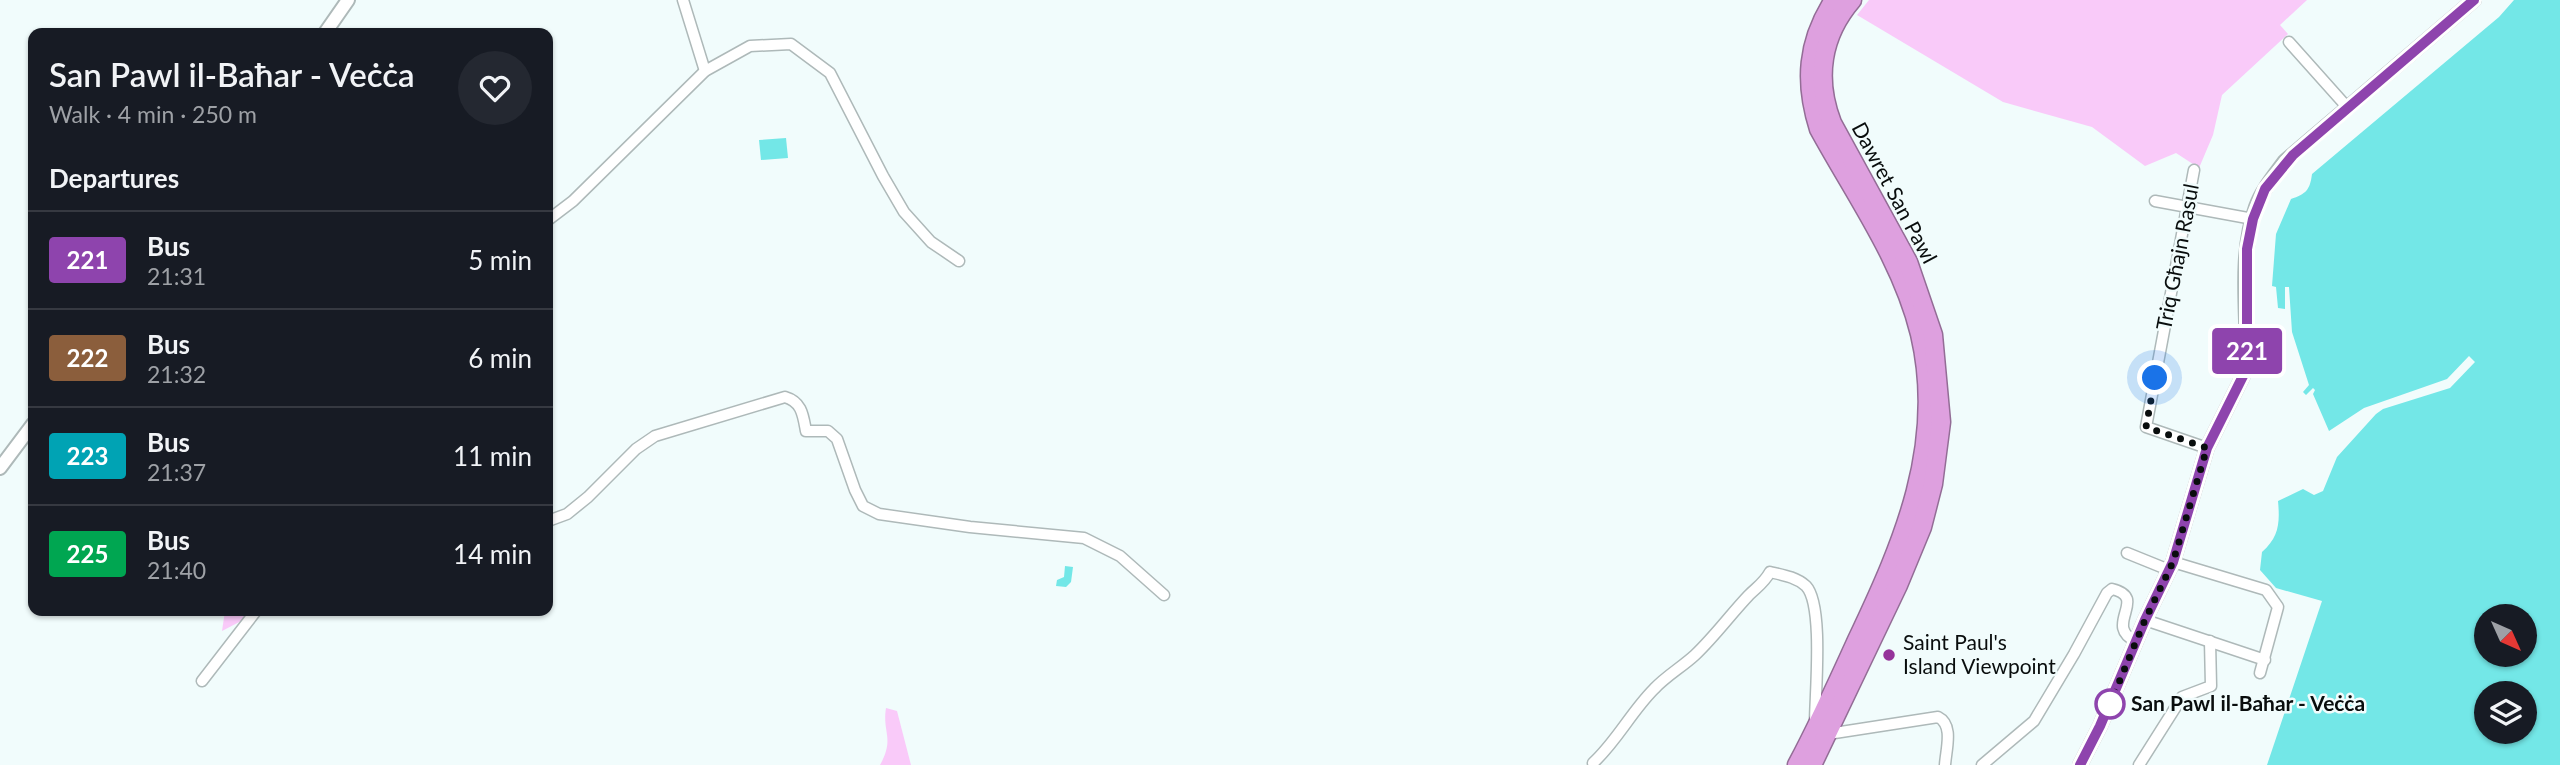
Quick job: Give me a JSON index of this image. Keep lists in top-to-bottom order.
{
  "streets": {
    "highway": ["Dawret San Pawl"],
    "street": ["Triq Għajn Rasul"]
  },
  "places": ["Saint Paul's Island Viewpoint", "San Pawl il-Baħar - Veċċa"],
  "lines": ["bus line 221"],
  "north": "bottom right",
  "page": {
    "on_map": "221",
    "heading": [
      ["San Pawl il-Baħar - Veċċa", "Walk · 4 min · 250 m"],
      "Departures"
    ],
    "list": [
      {
        "mark": "221",
        "name": "Bus",
        "note": "21:31",
        "value": "5 min"
      },
      {
        "mark": "222",
        "name": "Bus",
        "note": "21:32",
        "value": "6 min"
      },
      {
        "mark": "223",
        "name": "Bus",
        "note": "21:37",
        "value": "11 min"
      },
      {
        "mark": "225",
        "name": "Bus",
        "note": "21:40",
        "value": "14 min"
      }
    ]
  }
}
